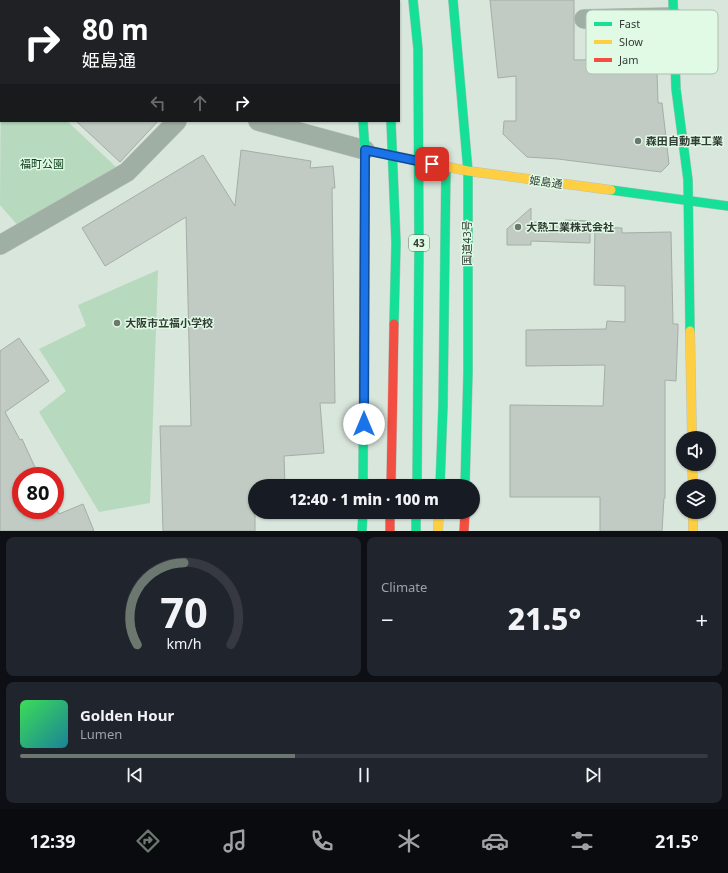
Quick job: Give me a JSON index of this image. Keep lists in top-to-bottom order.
{
  "streets": {
    "main road": ["姫島通", "43", "国道43号"]
  },
  "crossings": [
    ["姫島通", "国道43号"]
  ],
  "parks": ["福町公園"],
  "places": ["森田自動車工業", "大熱工業株式会社", "大阪市立福小学校"],
  "legend": ["Fast", "Slow", "Jam"],
  "page": {
    "turn": ["80 m", "姫島通"],
    "limit": "80",
    "trip": "12:40 · 1 min · 100 m",
    "tile": "Climate",
    "heat": ["−", "21.5°", "+"],
    "song": ["Golden Hour", "Lumen"],
    "tabs": ["12:39", "21.5°"],
    "gauge": ["70", "km/h"]
  }
}
